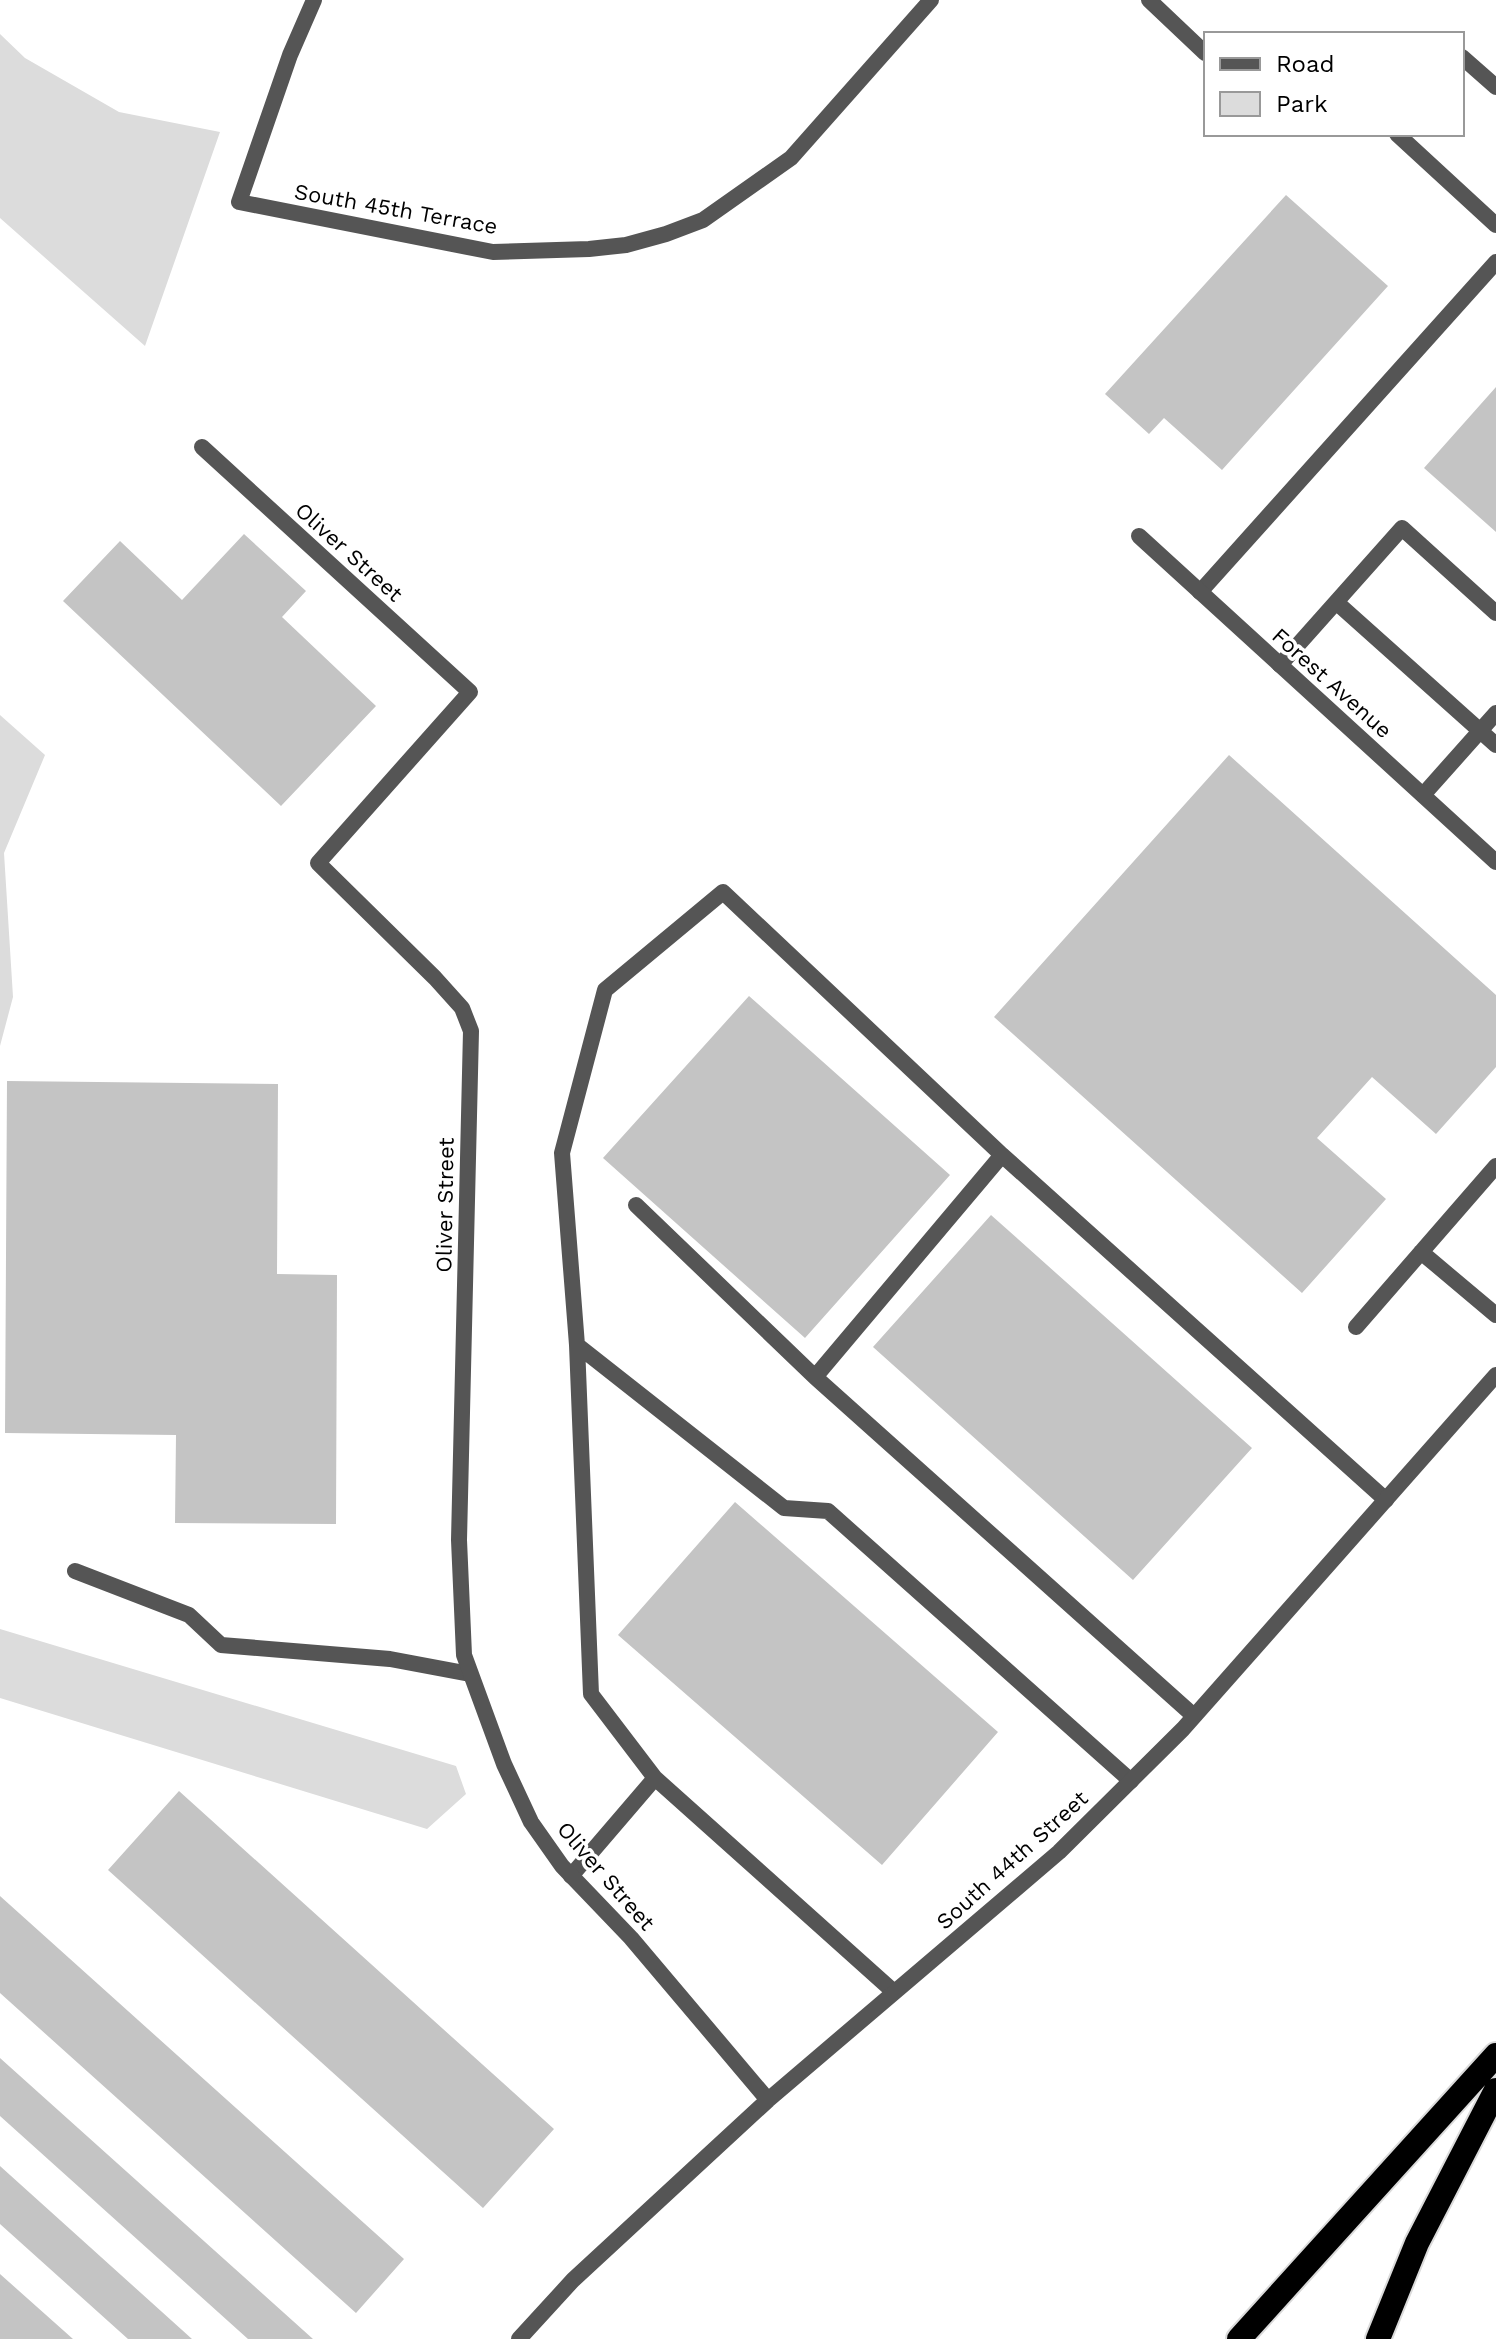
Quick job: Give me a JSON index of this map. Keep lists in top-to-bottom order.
{
  "streets": {
    "street": [
      "South 45th Terrace",
      "Oliver Street",
      "Forest Avenue",
      "South 44th Street"
    ]
  },
  "crossings": [
    ["Oliver Street", "South 44th Street"]
  ],
  "legend": ["Road", "Park"]
}
